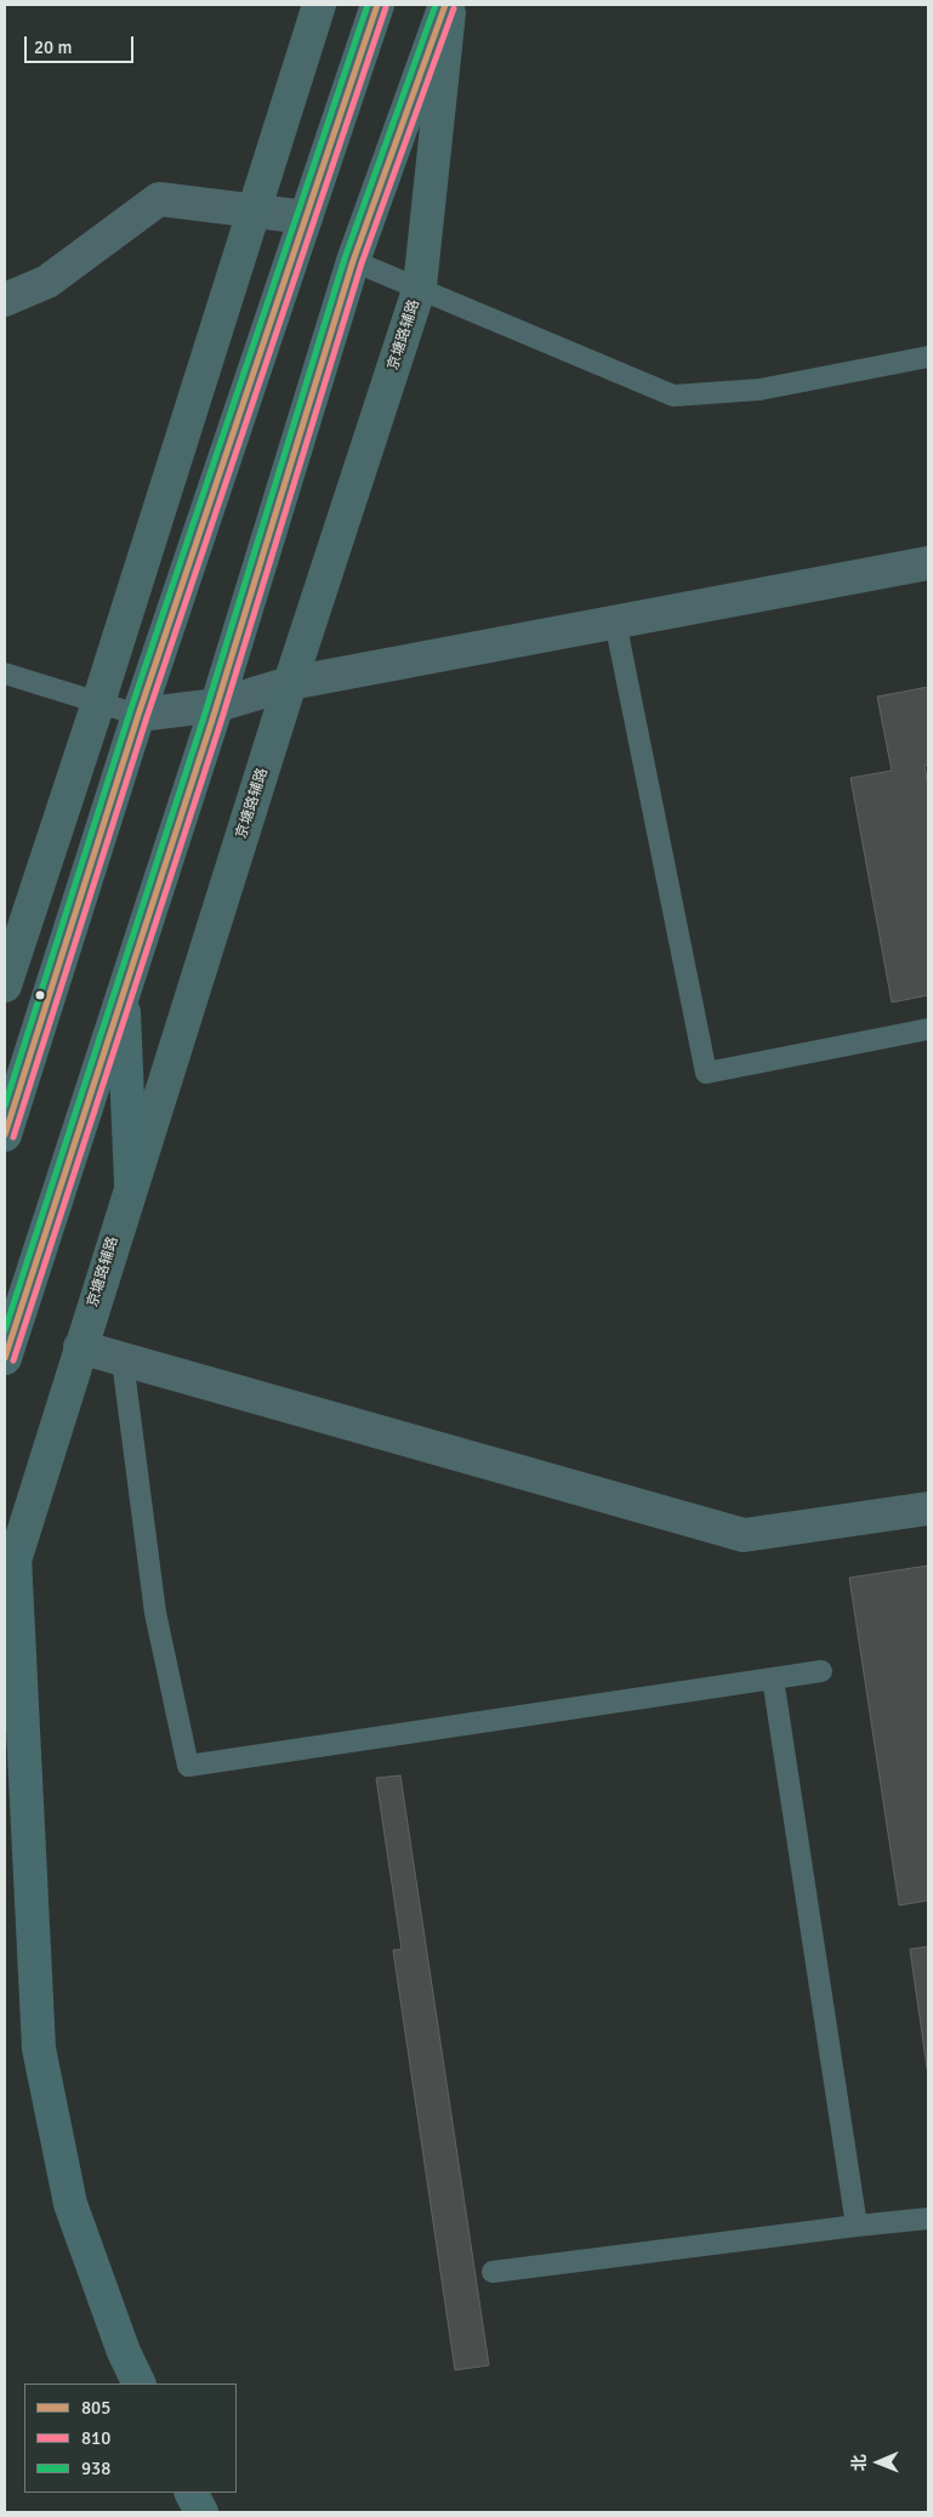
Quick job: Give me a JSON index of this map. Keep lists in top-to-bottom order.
{
  "streets": {
    "street": ["京塘路辅路"]
  },
  "lines": ["transit line 805", "transit line 938", "transit line 810"],
  "legend": ["805", "810", "938"],
  "scale_bar": "20 m",
  "north": "left"
}
